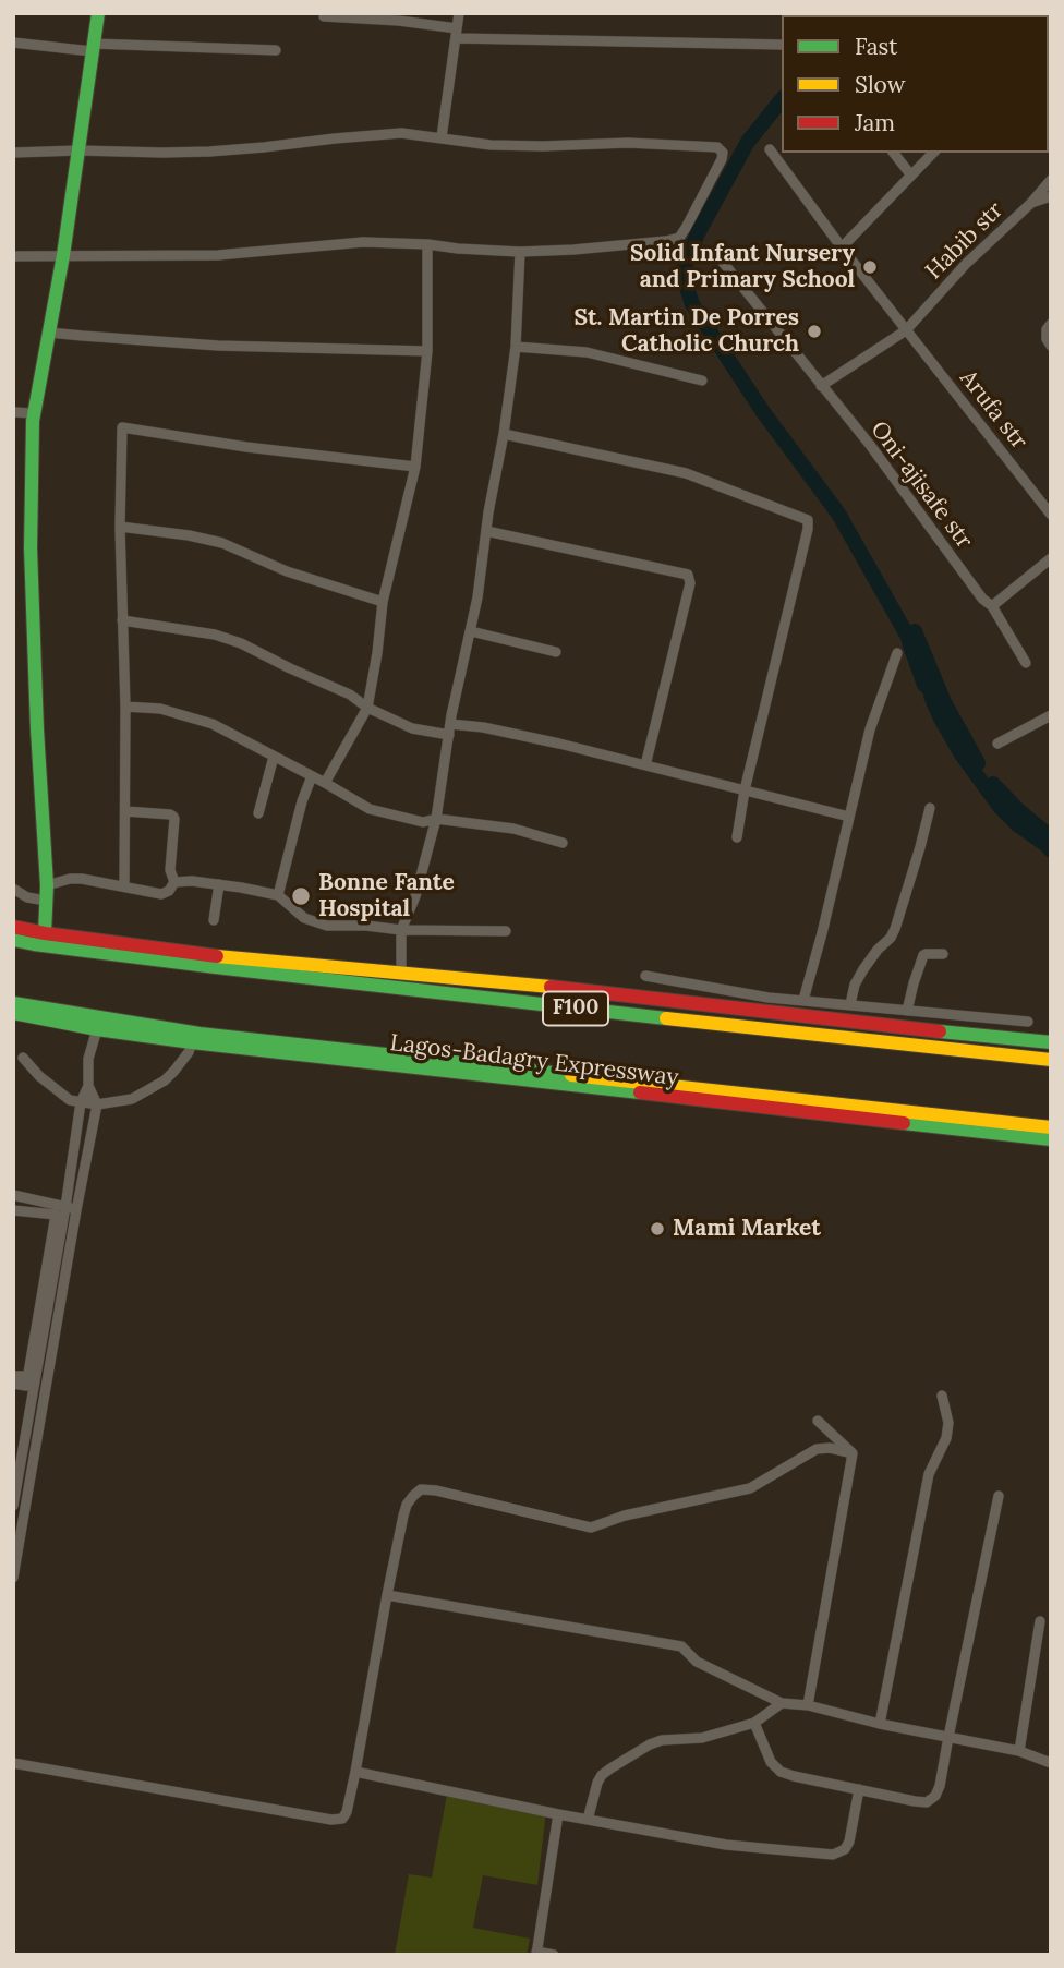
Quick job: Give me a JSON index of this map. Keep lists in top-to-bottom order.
{
  "streets": {
    "main road": ["F100", "Lagos-Badagry Expressway"],
    "street": ["Habib str", "Arufa str", "Oni-ajisafe str"]
  },
  "crossings": [
    ["Habib str", "Arufa str"]
  ],
  "places": [
    "Solid Infant Nursery and Primary School",
    "St. Martin De Porres Catholic Church",
    "Bonne Fante Hospital",
    "Mami Market"
  ],
  "legend": ["Fast", "Slow", "Jam"]
}
